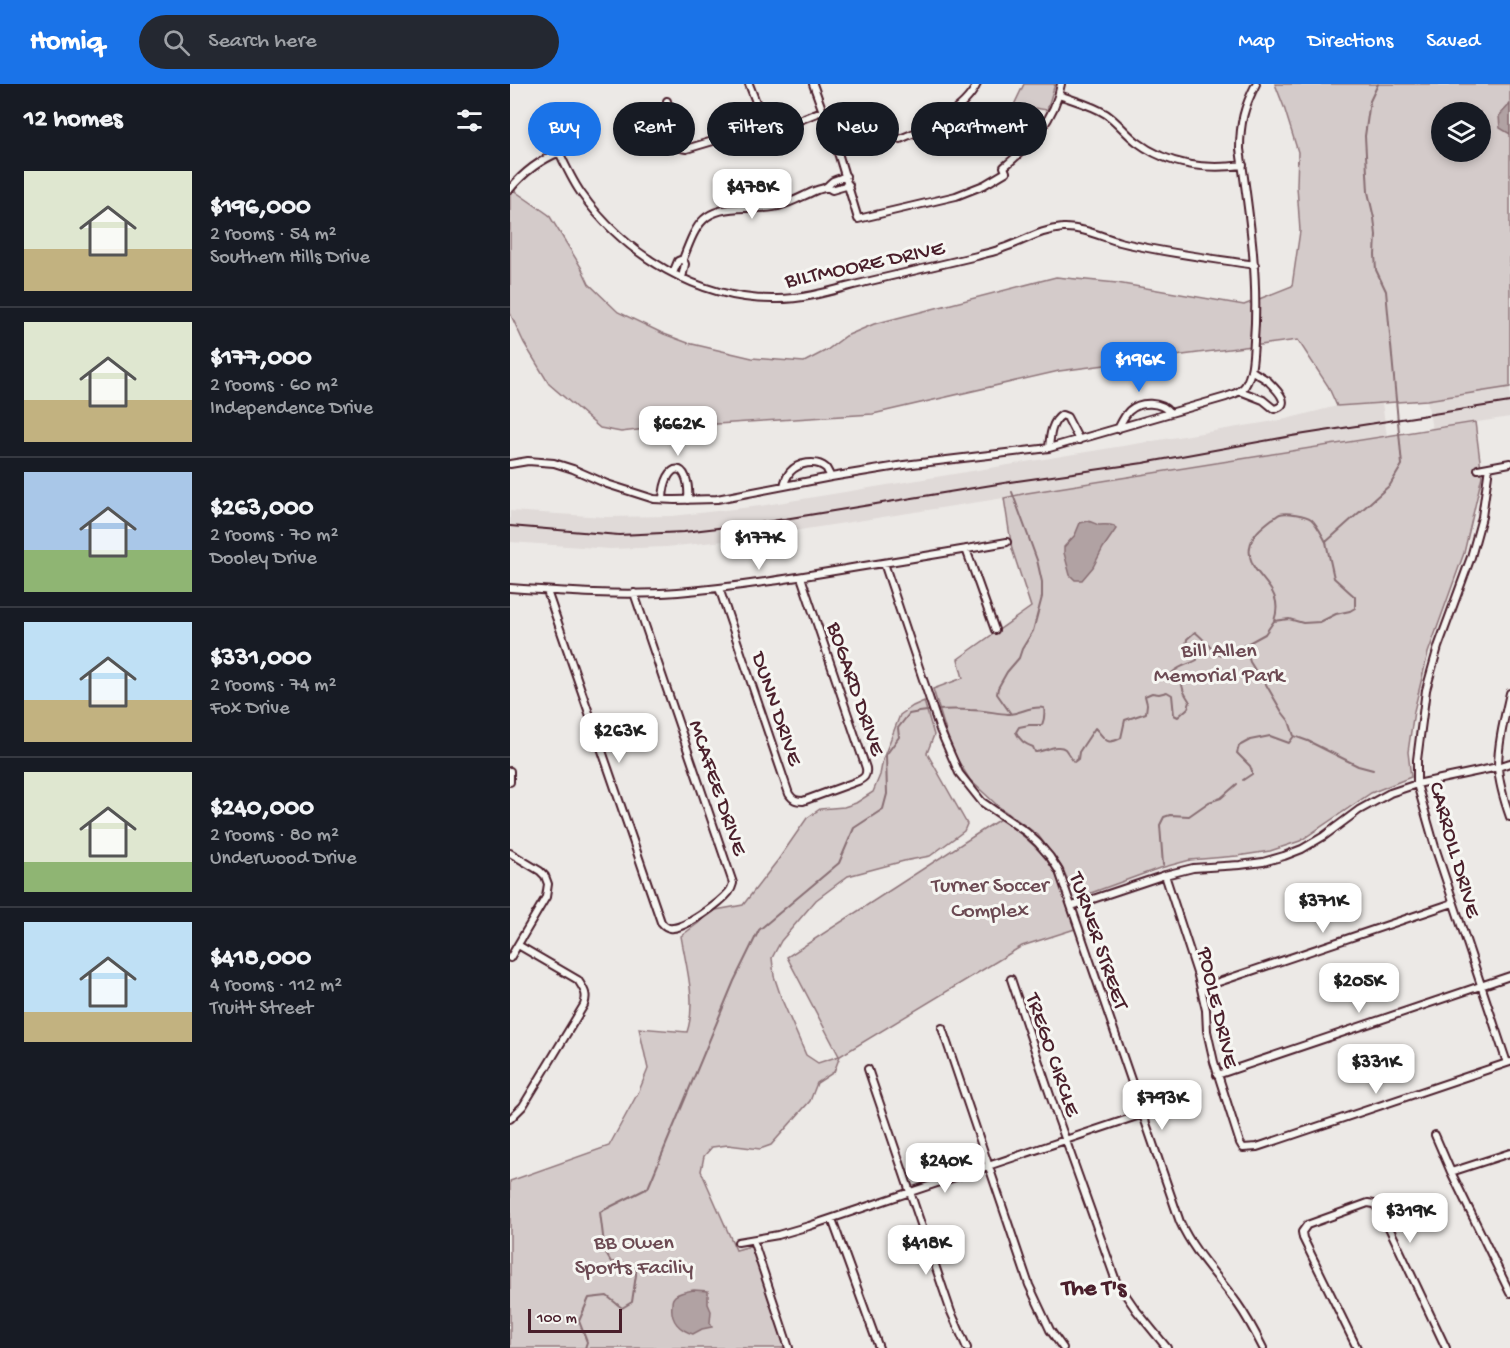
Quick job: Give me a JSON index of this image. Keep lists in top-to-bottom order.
{
  "streets": {
    "street": [
      "BILTMOORE DRIVE",
      "BOGARD DRIVE",
      "DUNN DRIVE",
      "MCAFEE DRIVE",
      "CARROLL DRIVE",
      "TURNER STREET",
      "POOLE DRIVE",
      "TREGO CIRCLE"
    ]
  },
  "crossings": [
    ["BOGARD DRIVE", "DUNN DRIVE"],
    ["CARROLL DRIVE", "POOLE DRIVE"]
  ],
  "districts": ["The T's"],
  "parks": ["Bill Allen Memorial Park", "Turner Soccer Complex", "BB Owen Sports Faciliy"],
  "scale_bar": "100 m",
  "page": {
    "header": "Homiq",
    "search": "Search here",
    "nav": ["Map", "Directions", "Saved"],
    "heading": "12 homes",
    "chip": [
      "Buy",
      "Rent",
      "Filters",
      "New",
      "Apartment"
    ],
    "list": [
      {
        "name": "$196,000",
        "note": "2 rooms · 54 m² · Southern Hills Drive"
      },
      {
        "name": "$177,000",
        "note": "2 rooms · 60 m² · Independence Drive"
      },
      {
        "name": "$263,000",
        "note": "2 rooms · 70 m² · Dooley Drive"
      },
      {
        "name": "$331,000",
        "note": "2 rooms · 74 m² · Fox Drive"
      },
      {
        "name": "$240,000",
        "note": "2 rooms · 80 m² · Underwood Drive"
      },
      {
        "name": "$418,000",
        "note": "4 rooms · 112 m² · Truitt Street"
      }
    ],
    "price": [
      "$478K",
      "$196K",
      "$662K",
      "$177K",
      "$263K",
      "$371K",
      "$205K",
      "$331K",
      "$793K",
      "$240K",
      "$319K",
      "$418K"
    ],
    "scale": "100 m"
  }
}
